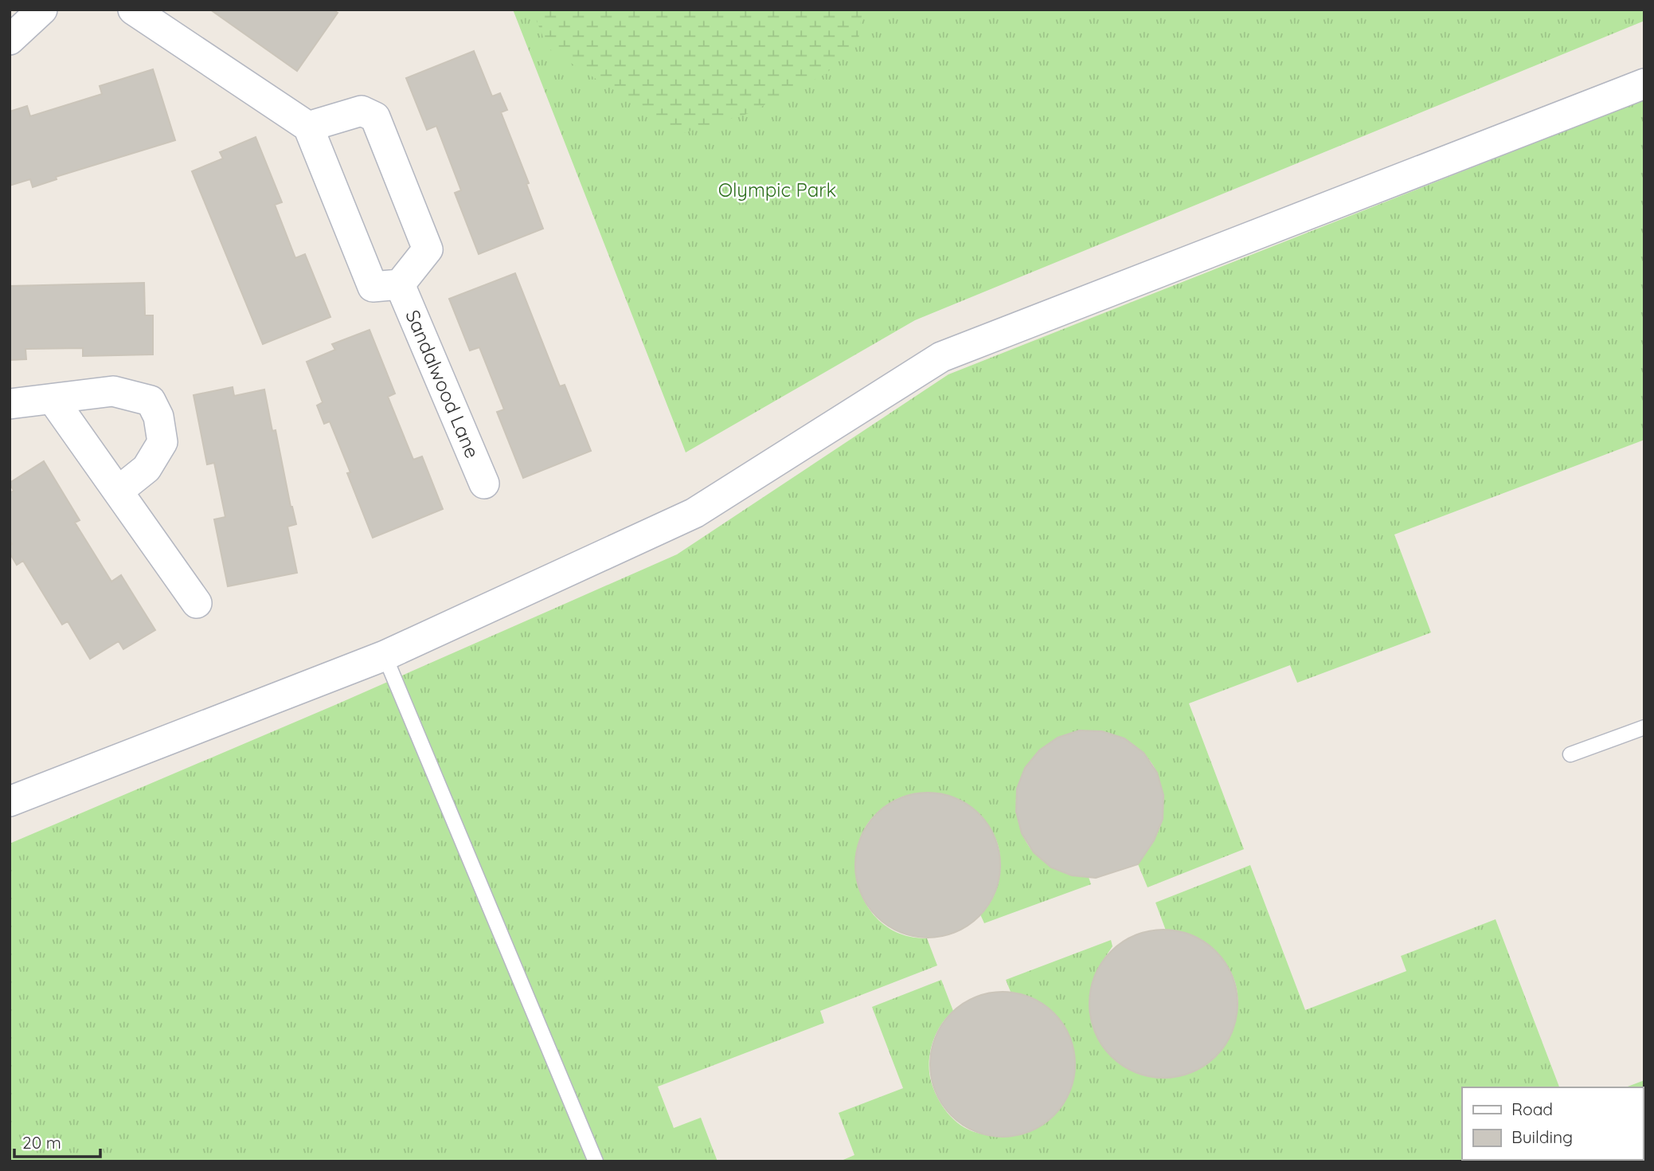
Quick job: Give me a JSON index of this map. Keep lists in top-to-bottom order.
{
  "streets": {
    "street": ["Sandalwood Lane"]
  },
  "parks": ["Olympic Park"],
  "legend": ["Road", "Building"],
  "scale_bar": "20 m"
}
